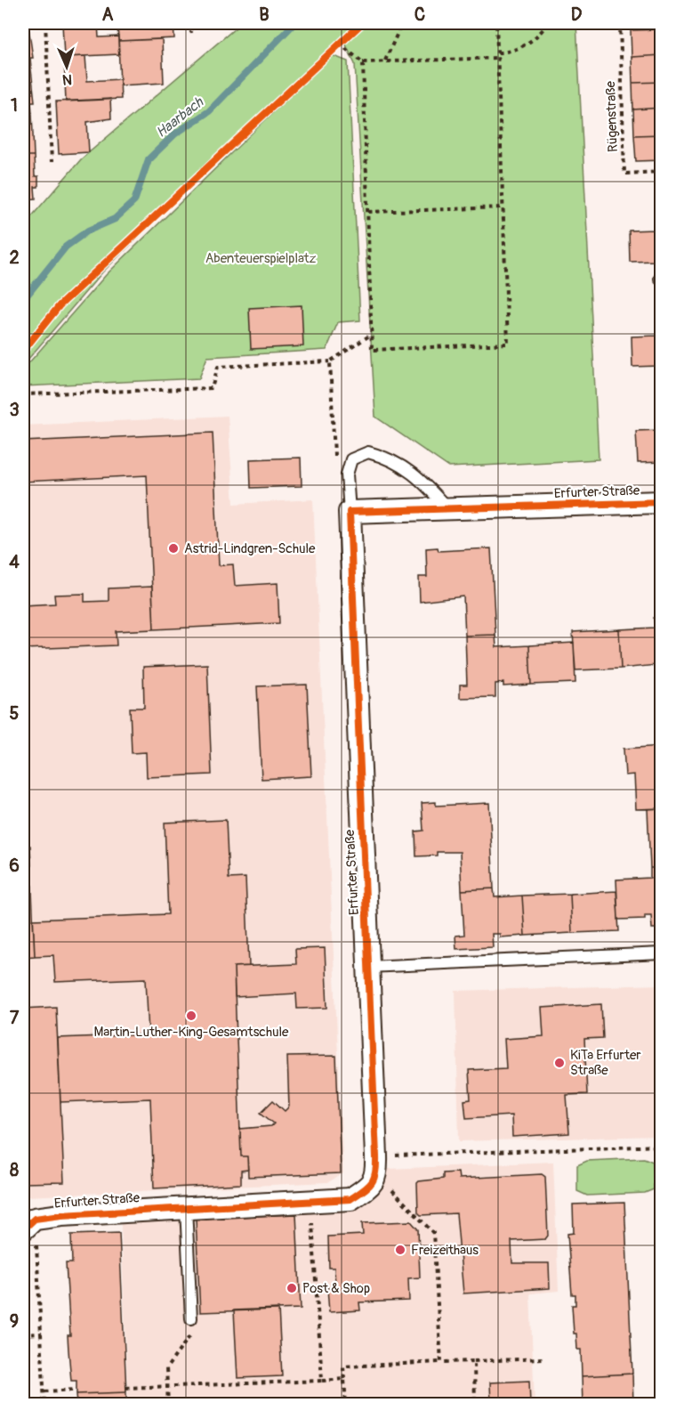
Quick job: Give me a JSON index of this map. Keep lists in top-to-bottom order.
{
  "streets": {
    "street": ["Erfurter Straße"],
    "path": ["Rügenstraße"]
  },
  "water": ["Haarbach"],
  "parks": ["Abenteuerspielplatz"],
  "places": [
    "Astrid-Lindgren-Schule",
    "Martin-Luther-King-Gesamtschule",
    "KiTa Erfurter Straße",
    "Freizeithaus",
    "Post & Shop"
  ],
  "north": "bottom",
  "grid": {
    "columns": [
      "A",
      "B",
      "C",
      "D"
    ],
    "rows": [
      "1",
      "2",
      "3",
      "4",
      "5",
      "6",
      "7",
      "8",
      "9"
    ]
  }
}
